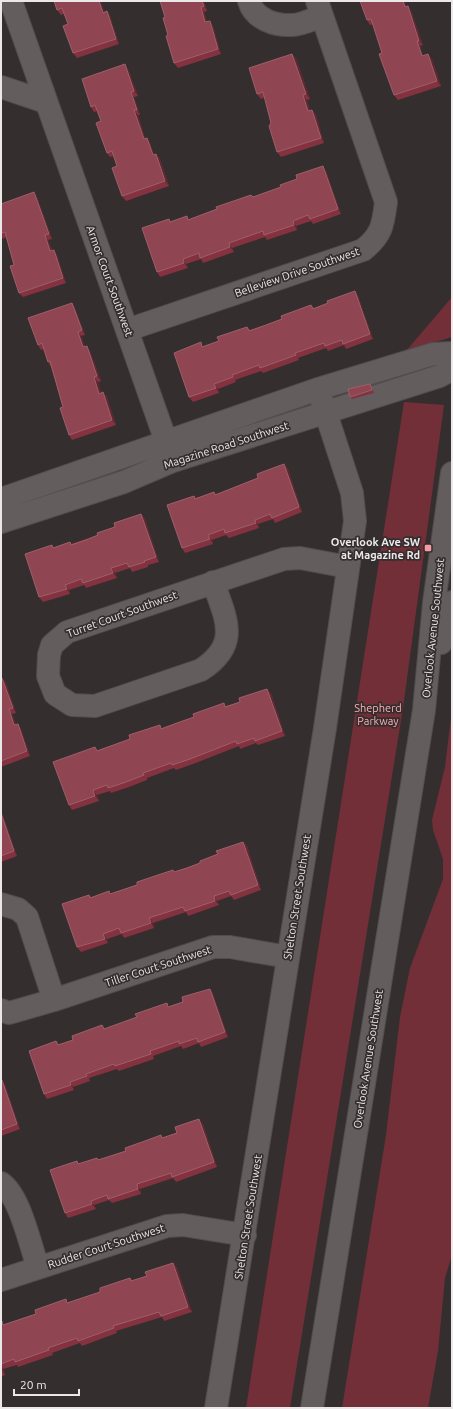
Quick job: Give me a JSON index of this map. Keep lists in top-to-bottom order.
{
  "streets": {
    "street": [
      "Belleview Drive Southwest",
      "Armor Court Southwest",
      "Magazine Road Southwest",
      "Turret Court Southwest",
      "Overlook Avenue Southwest",
      "Shelton Street Southwest",
      "Tiller Court Southwest",
      "Rudder Court Southwest"
    ]
  },
  "crossings": [
    ["Belleview Drive Southwest", "Armor Court Southwest"],
    ["Armor Court Southwest", "Magazine Road Southwest"],
    ["Magazine Road Southwest", "Shelton Street Southwest"],
    ["Turret Court Southwest", "Shelton Street Southwest"],
    ["Shelton Street Southwest", "Tiller Court Southwest"],
    ["Shelton Street Southwest", "Rudder Court Southwest"]
  ],
  "parks": ["Shepherd Parkway"],
  "places": {
    "transit": ["Overlook Ave SW at Magazine Rd"]
  },
  "scale_bar": "20 m"
}
